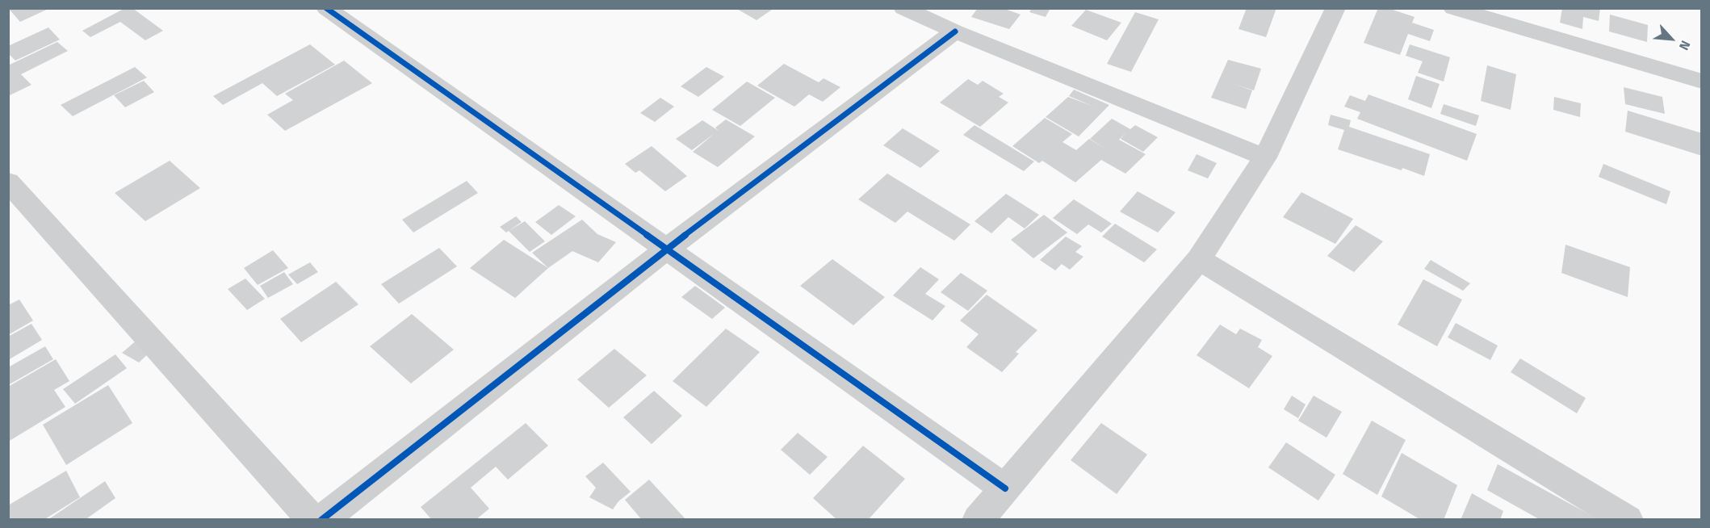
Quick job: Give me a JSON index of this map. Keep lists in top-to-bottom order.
{
  "north": "bottom right"
}
